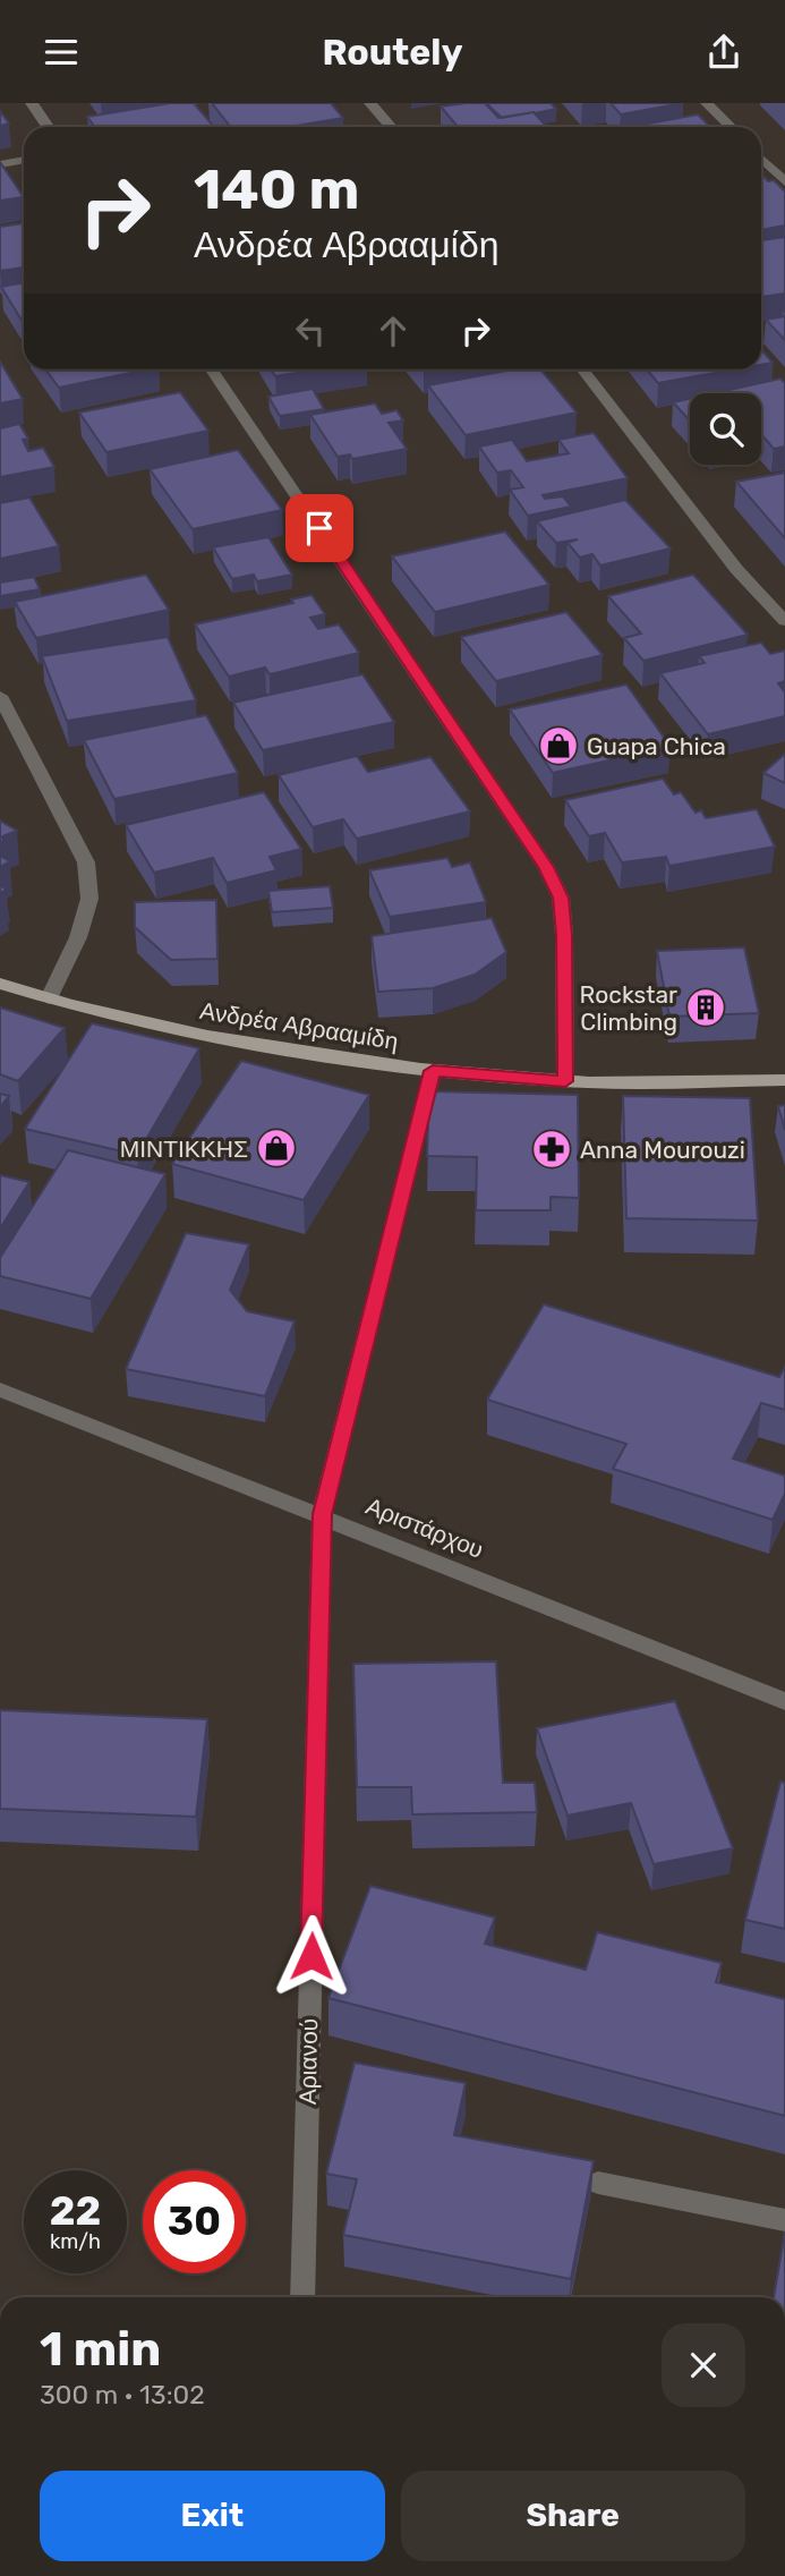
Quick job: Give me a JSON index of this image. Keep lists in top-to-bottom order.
{
  "streets": {
    "main road": ["Ανδρέα Αβρααμίδη"],
    "street": ["Αριστάρχου", "Αριανού"]
  },
  "crossings": [
    ["Ανδρέα Αβρααμίδη", "Αριανού"],
    ["Αριστάρχου", "Αριανού"]
  ],
  "places": {
    "shop": ["Guapa Chica", "ΜΙΝΤΙΚΚΗΣ"],
    "building": ["Rockstar Climbing"],
    "pharmacy": ["Anna Mourouzi"]
  },
  "page": {
    "header": "Routely",
    "turn": ["140 m", "Ανδρέα Αβρααμίδη"],
    "speed": "22 km/h",
    "limit": "30",
    "heading": ["1 min", "300 m · 13:02"],
    "buttons": ["Exit", "Share"]
  }
}
